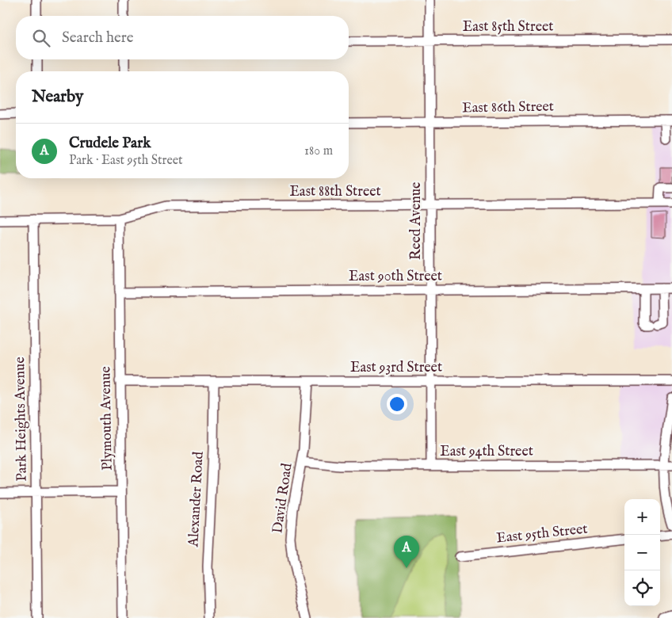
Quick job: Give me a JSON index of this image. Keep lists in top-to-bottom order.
{
  "streets": {
    "street": [
      "East 85th Street",
      "East 86th Street",
      "East 88th Street",
      "Reed Avenue",
      "East 90th Street",
      "East 93rd Street",
      "Plymouth Avenue",
      "Park Heights Avenue",
      "East 94th Street",
      "David Road",
      "Alexander Road",
      "East 95th Street"
    ]
  },
  "crossings": [
    ["East 85th Street", "Reed Avenue"],
    ["East 86th Street", "Reed Avenue"],
    ["East 88th Street", "Reed Avenue"],
    ["East 88th Street", "Plymouth Avenue"],
    ["East 88th Street", "Park Heights Avenue"],
    ["Reed Avenue", "East 90th Street"],
    ["Reed Avenue", "East 93rd Street"],
    ["Reed Avenue", "East 94th Street"],
    ["East 90th Street", "Plymouth Avenue"],
    ["East 93rd Street", "Plymouth Avenue"],
    ["East 93rd Street", "David Road"],
    ["East 93rd Street", "Alexander Road"],
    ["East 94th Street", "David Road"]
  ],
  "page": {
    "search": "Search here",
    "heading": "Nearby",
    "list": [
      {
        "mark": "A",
        "name": "Crudele Park",
        "note": "Park · East 95th Street",
        "value": "180 m"
      }
    ],
    "map_buttons": ["+", "−"],
    "pins": "A"
  }
}
